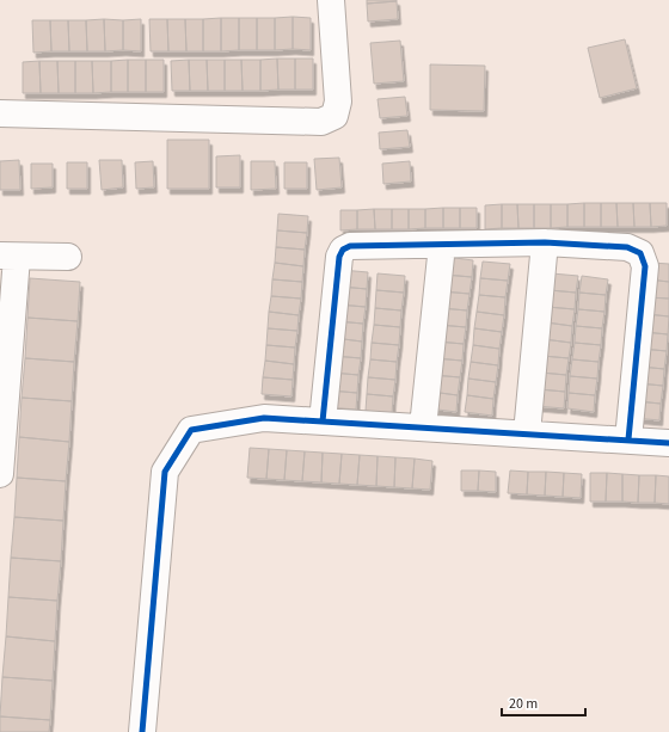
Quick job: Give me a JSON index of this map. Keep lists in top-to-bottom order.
{
  "scale_bar": "20 m"
}
